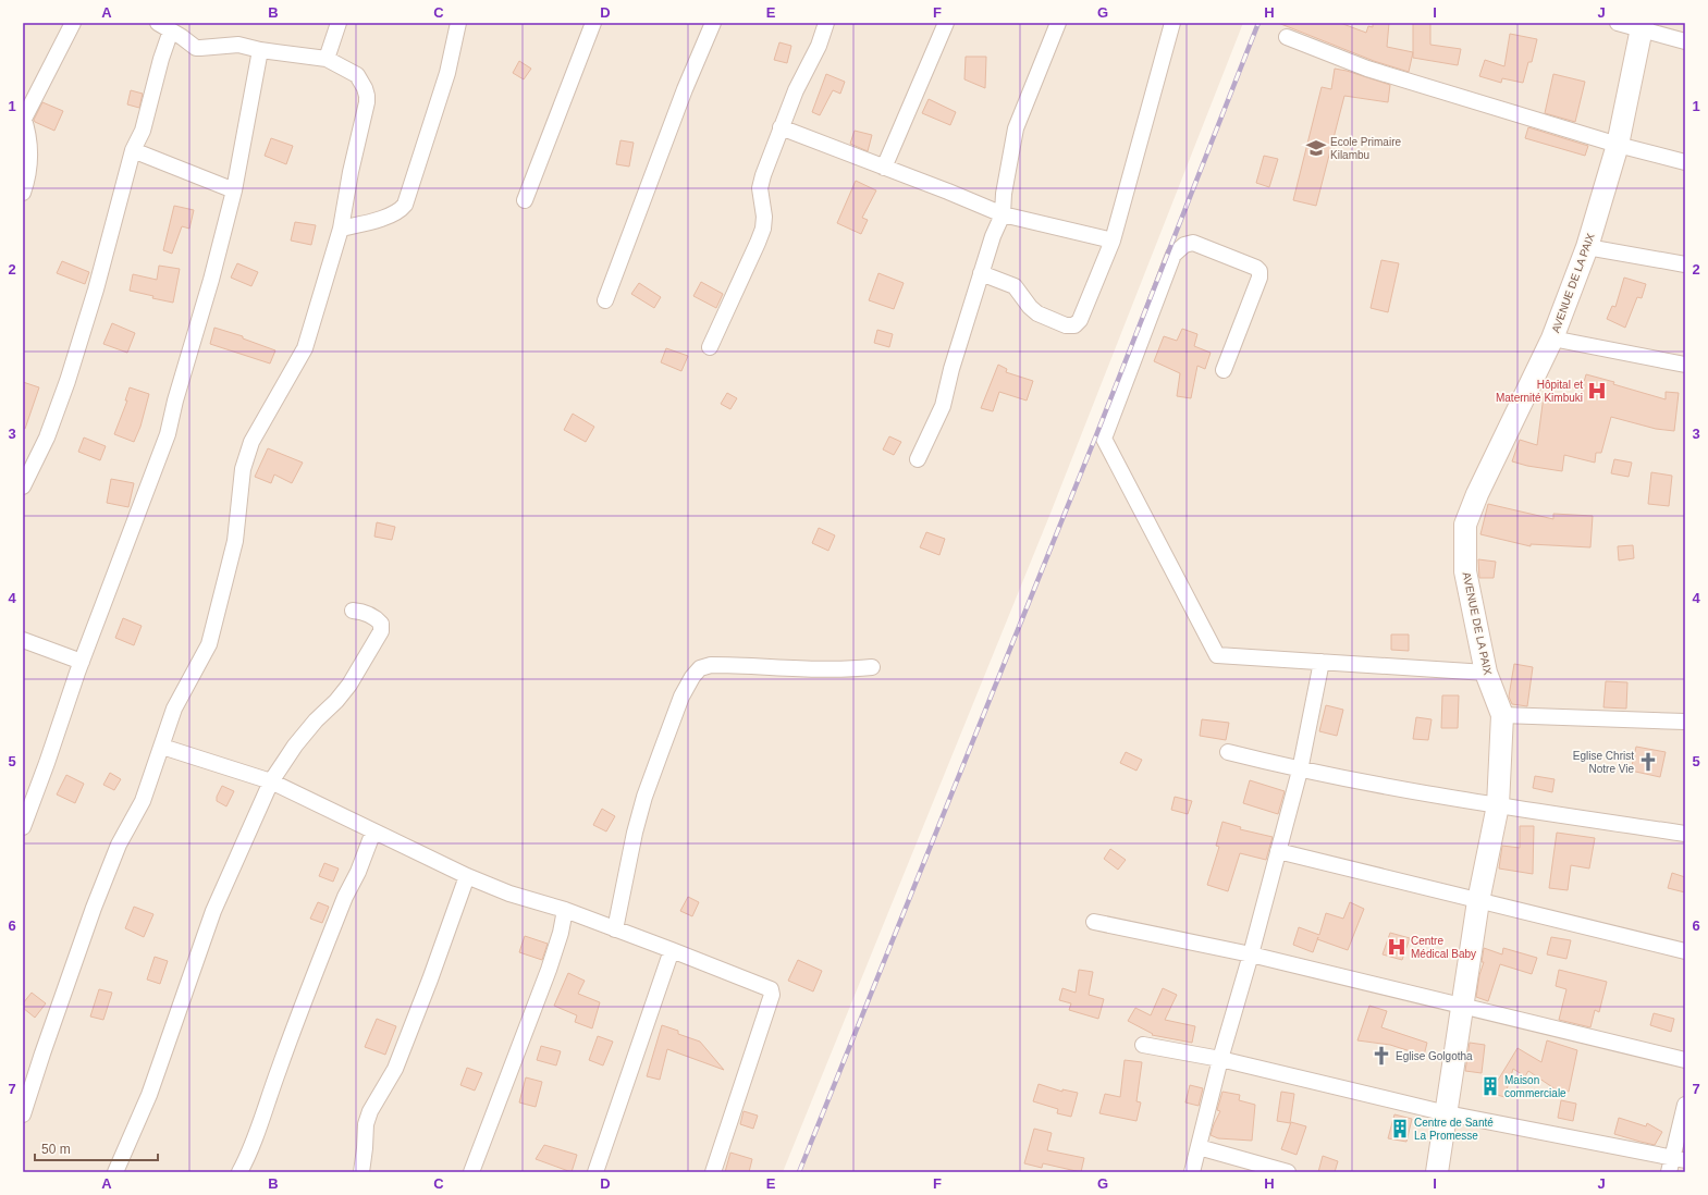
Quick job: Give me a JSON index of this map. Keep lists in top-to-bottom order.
{
  "streets": {
    "street": ["AVENUE DE LA PAIX"]
  },
  "places": {
    "school or university": ["Ecole Primaire Kilambu"],
    "hospital": ["Hôpital et Maternité Kimbuki", "Centre Médical Baby"],
    "church": ["Eglise Christ Notre Vie", "Eglise Golgotha"],
    "building": ["Maison commerciale", "Centre de Santé La Promesse"]
  },
  "scale_bar": "50 m",
  "grid": {
    "columns": [
      "A",
      "B",
      "C",
      "D",
      "E",
      "F",
      "G",
      "H",
      "I",
      "J"
    ],
    "rows": [
      "1",
      "2",
      "3",
      "4",
      "5",
      "6",
      "7"
    ]
  }
}
